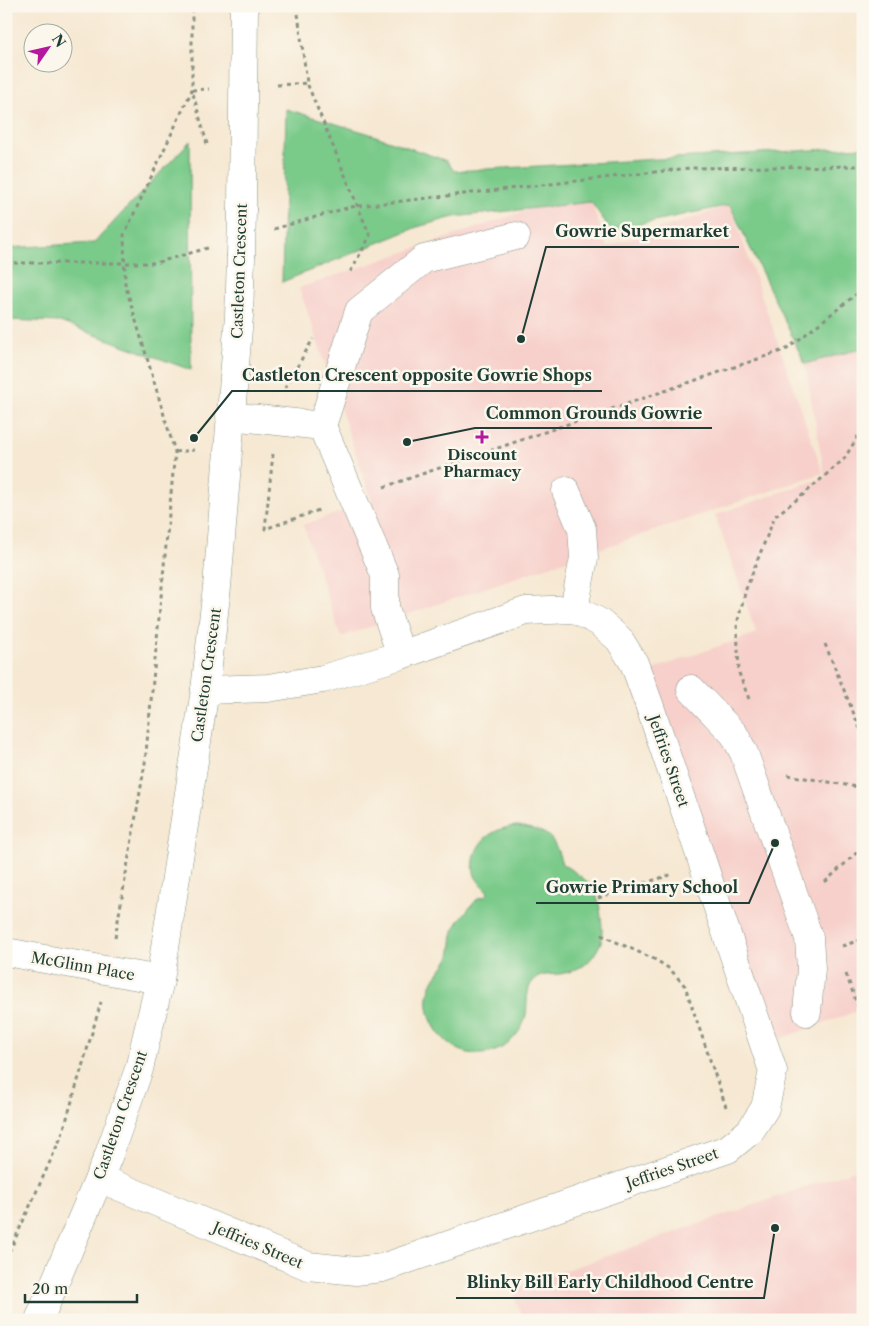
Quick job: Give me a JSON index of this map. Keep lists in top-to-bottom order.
{
  "streets": {
    "street": ["Castleton Crescent", "Jeffries Street", "McGlinn Place"]
  },
  "crossings": [
    ["Castleton Crescent", "Jeffries Street"],
    ["Castleton Crescent", "McGlinn Place"]
  ],
  "places": {
    "other": [
      "Gowrie Supermarket",
      "Castleton Crescent opposite Gowrie Shops",
      "Common Grounds Gowrie",
      "Gowrie Primary School",
      "Blinky Bill Early Childhood Centre"
    ],
    "health": ["Discount Pharmacy"]
  },
  "scale_bar": "20 m",
  "north": "top right"
}
